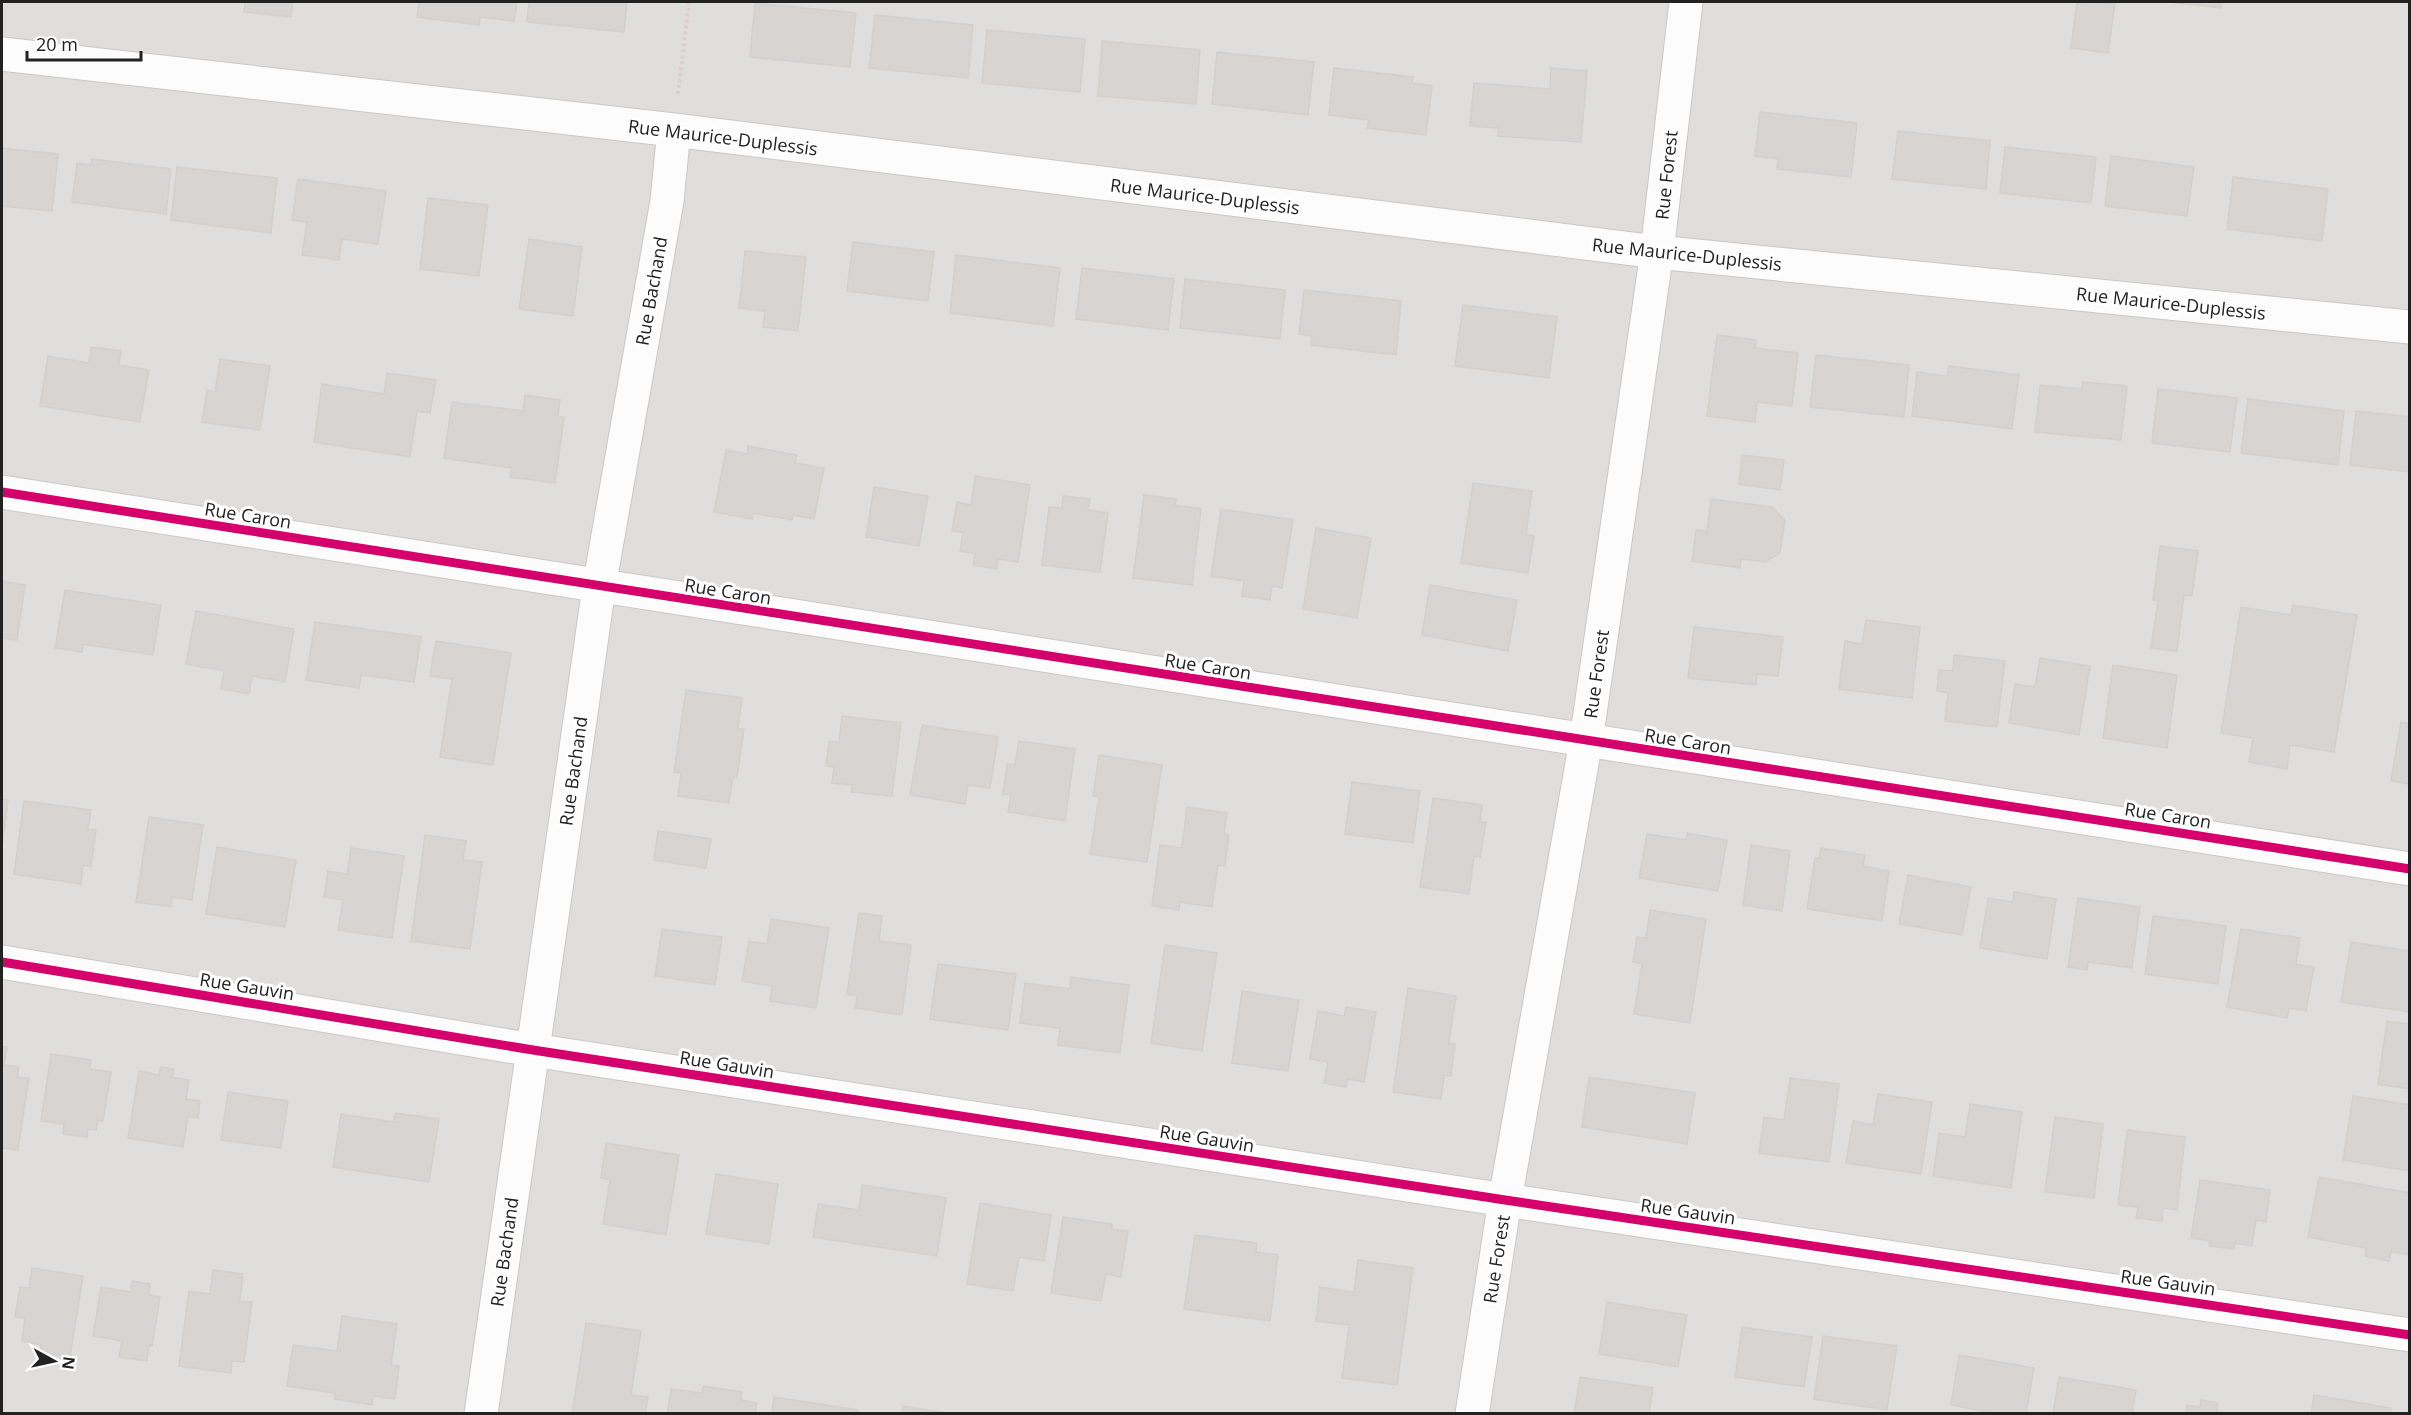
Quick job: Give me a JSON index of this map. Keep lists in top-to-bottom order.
{
  "streets": {
    "street": [
      "Rue Maurice-Duplessis",
      "Rue Forest",
      "Rue Bachand",
      "Rue Caron",
      "Rue Gauvin"
    ]
  },
  "crossings": [
    ["Rue Maurice-Duplessis", "Rue Forest"],
    ["Rue Maurice-Duplessis", "Rue Bachand"],
    ["Rue Forest", "Rue Caron"],
    ["Rue Forest", "Rue Gauvin"],
    ["Rue Bachand", "Rue Caron"],
    ["Rue Bachand", "Rue Gauvin"]
  ],
  "scale_bar": "20 m",
  "north": "right"
}
